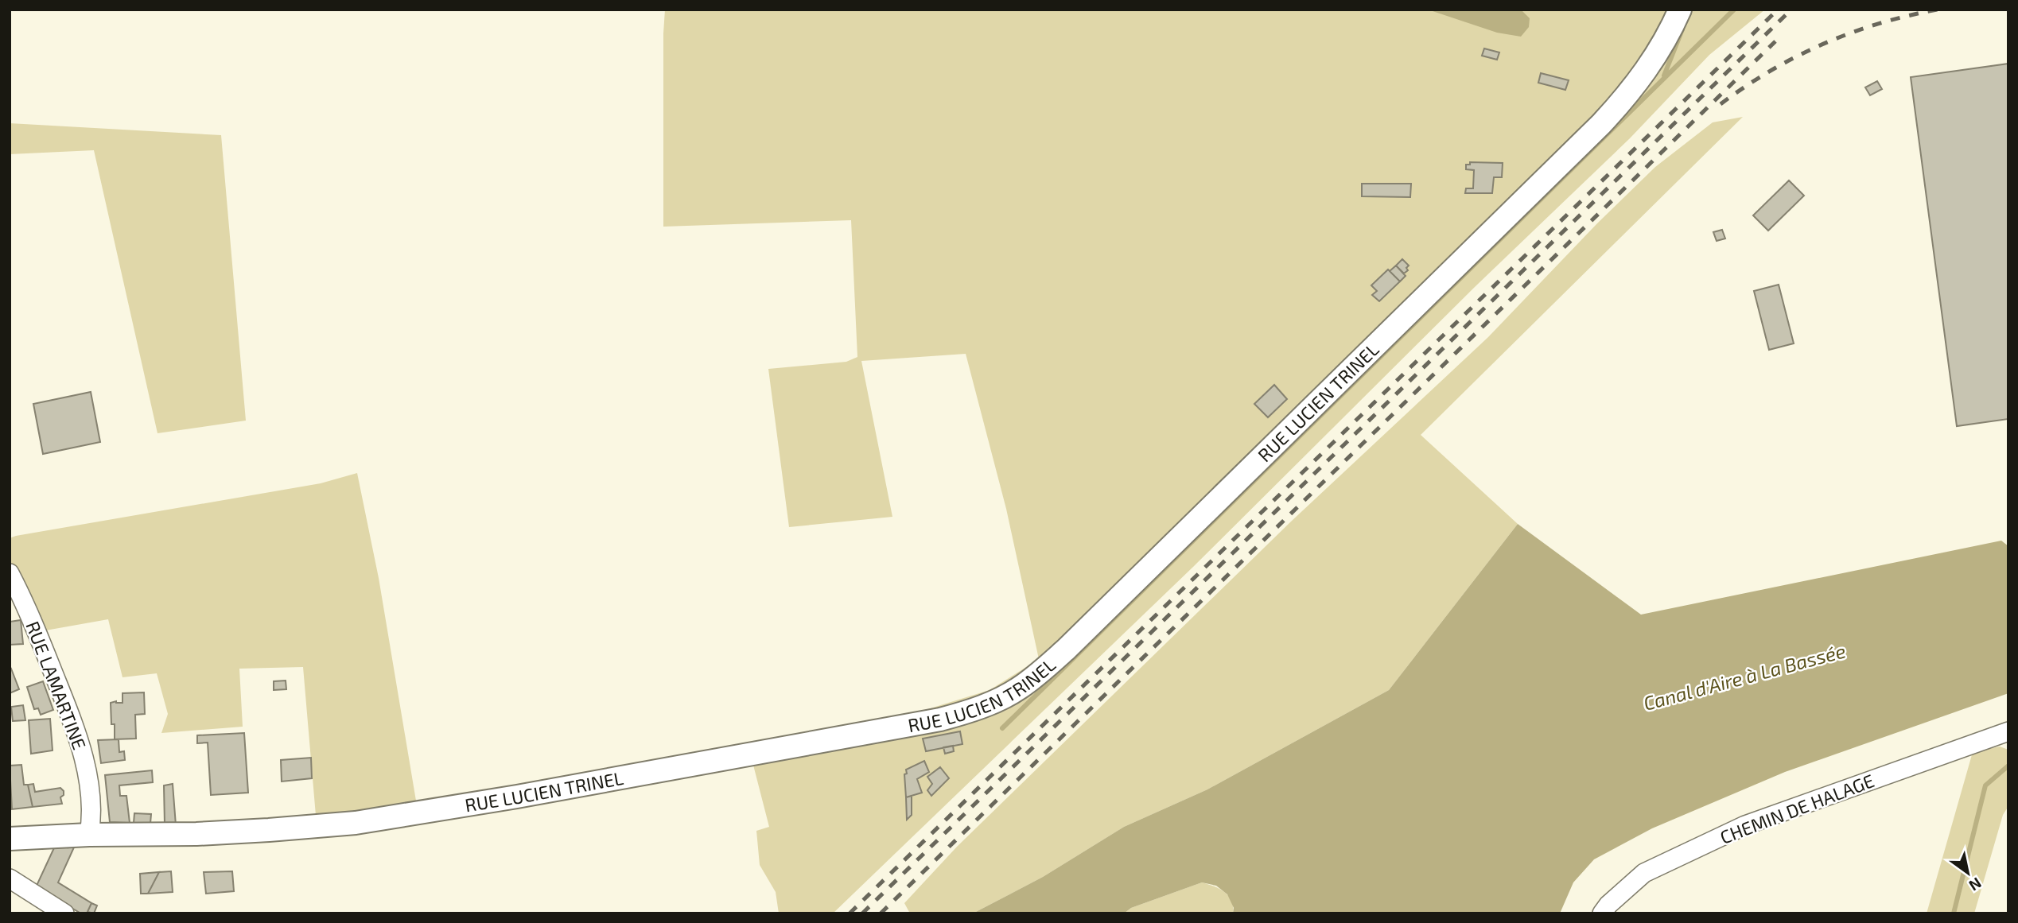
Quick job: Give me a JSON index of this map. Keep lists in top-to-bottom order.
{
  "streets": {
    "street": ["RUE LUCIEN TRINEL", "RUE LAMARTINE", "CHEMIN DE HALAGE"]
  },
  "crossings": [
    ["RUE LUCIEN TRINEL", "RUE LAMARTINE"]
  ],
  "water": ["Canal d'Aire à La Bassée"],
  "north": "bottom right"
}
